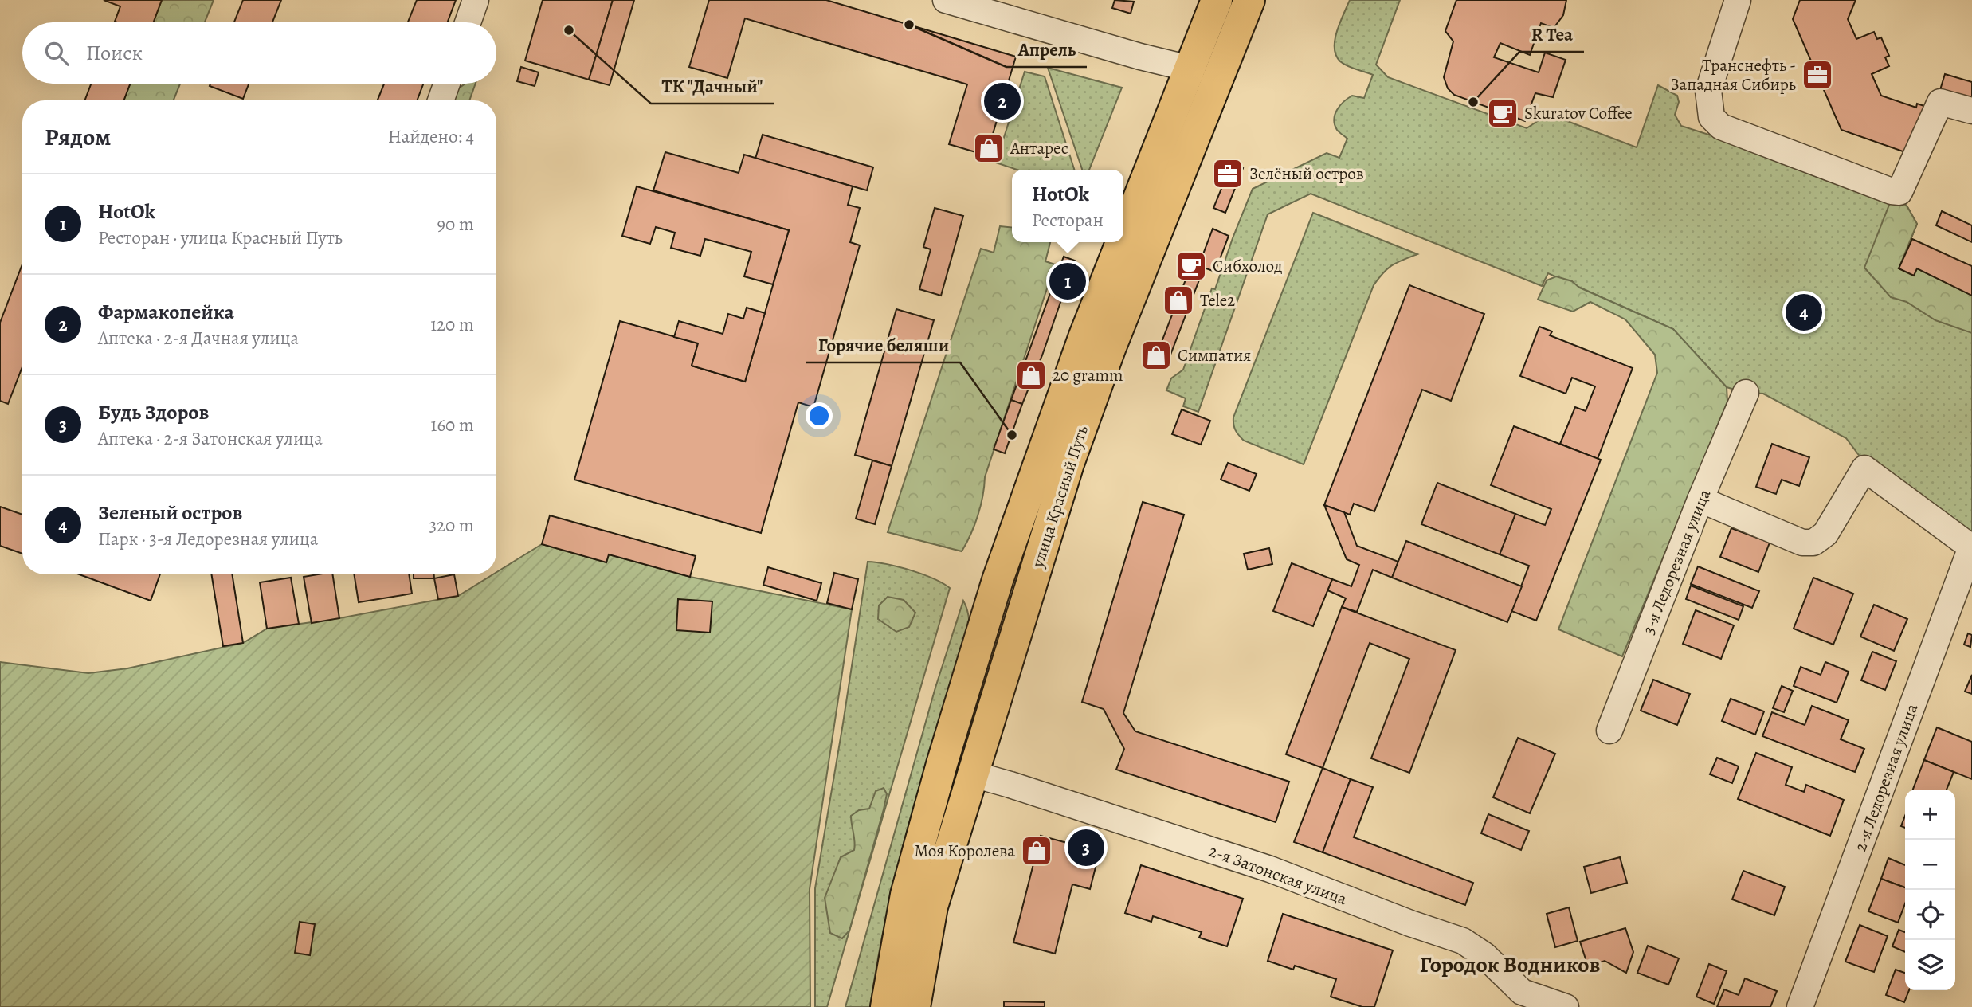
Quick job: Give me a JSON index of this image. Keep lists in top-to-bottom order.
{
  "streets": {
    "main road": ["улица Красный Путь"],
    "street": ["3-я Ледорезная улица", "2-я Ледорезная улица", "2-я Затонская улица"]
  },
  "crossings": [
    ["улица Красный Путь", "2-я Затонская улица"]
  ],
  "districts": ["Городок Водников"],
  "places": {
    "other": [
      "Апрель",
      "ТК \"Дачный\"",
      "R Tea",
      "Горячие беляши"
    ],
    "office": ["Транснефть - Западная Сибирь", "Зелёный остров"],
    "cafe": ["Skuratov Coffee", "Сибхолод"],
    "shop": [
      "Антарес",
      "Tele2",
      "Симпатия",
      "20 gramm",
      "Моя Королева"
    ]
  },
  "page": {
    "search": "Поиск",
    "pins": [
      "2",
      "1",
      "4",
      "3"
    ],
    "heading": ["Рядом", "Найдено: 4"],
    "popup": ["HotOk", "Ресторан"],
    "list": [
      {
        "mark": "1",
        "name": "HotOk",
        "note": "Ресторан · улица Красный Путь",
        "value": "90 m"
      },
      {
        "mark": "2",
        "name": "Фармакопейка",
        "note": "Аптека · 2-я Дачная улица",
        "value": "120 m"
      },
      {
        "mark": "3",
        "name": "Будь Здоров",
        "note": "Аптека · 2-я Затонская улица",
        "value": "160 m"
      },
      {
        "mark": "4",
        "name": "Зеленый остров",
        "note": "Парк · 3-я Ледорезная улица",
        "value": "320 m"
      }
    ],
    "map_buttons": ["+", "−"]
  }
}
